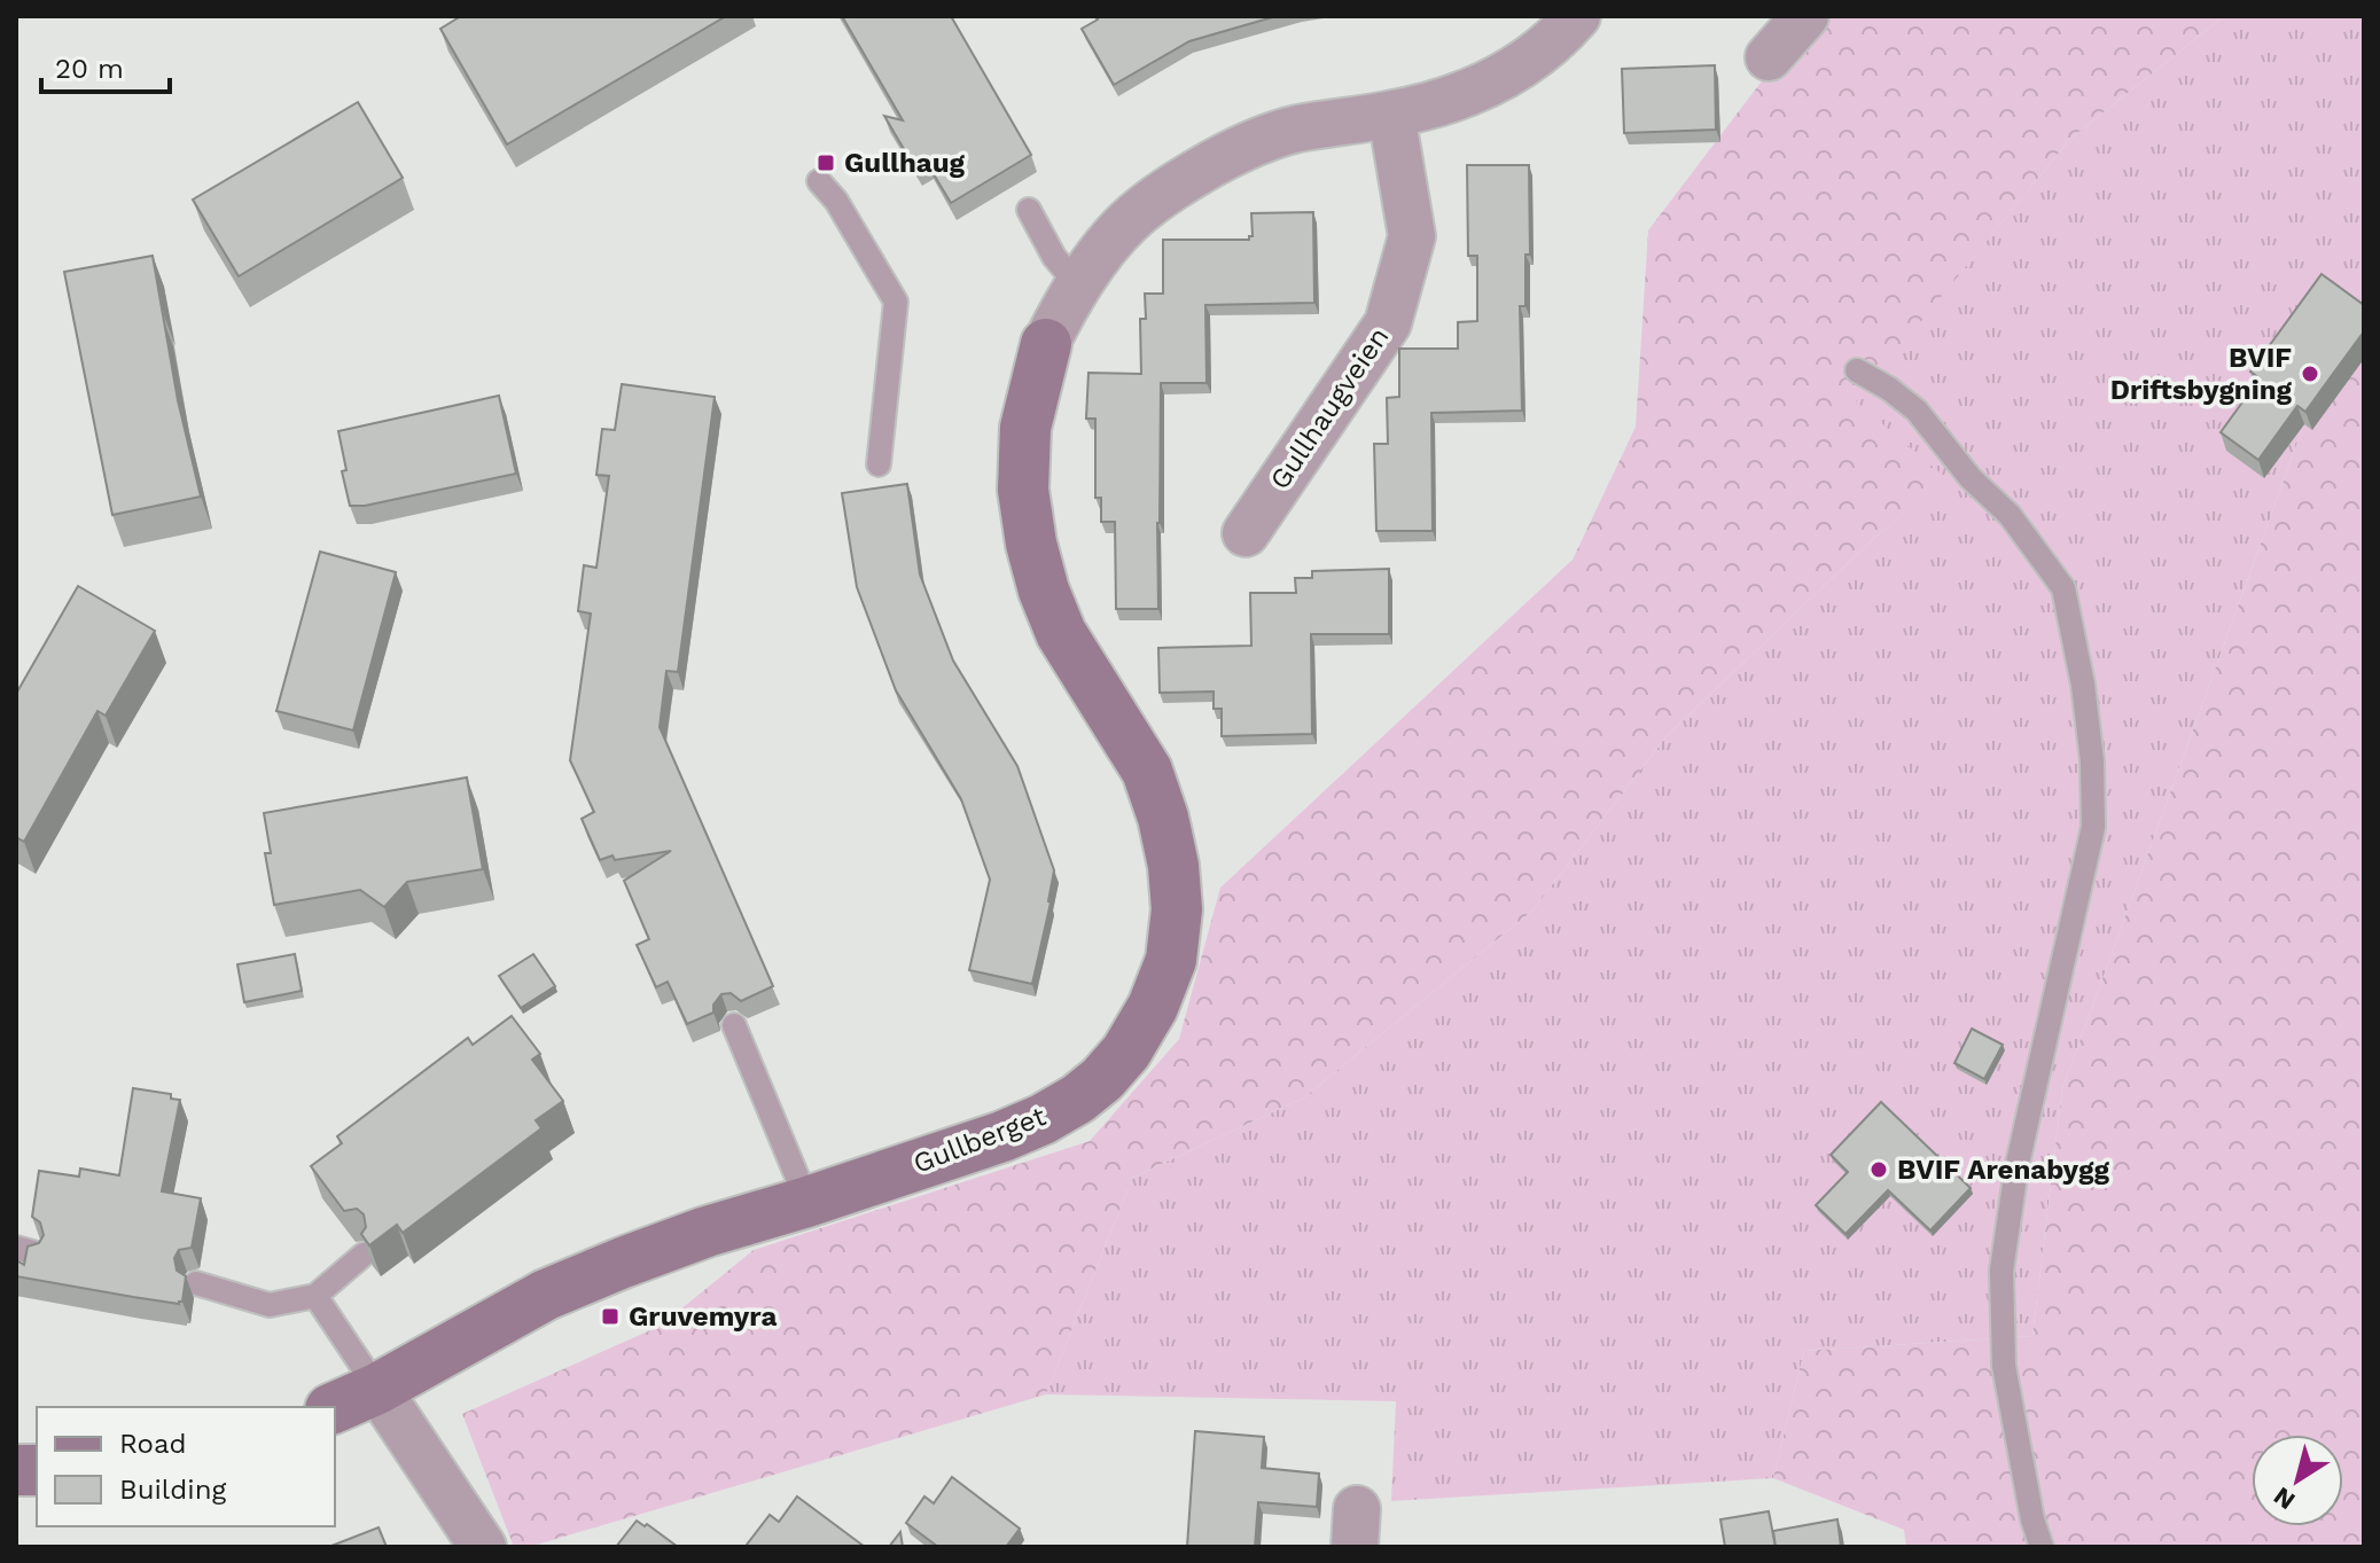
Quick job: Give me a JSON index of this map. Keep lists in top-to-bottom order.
{
  "streets": {
    "street": ["Gullhaugveien", "Gullberget"]
  },
  "places": {
    "transit": ["Gullhaug", "Gruvemyra"],
    "other": ["BVIF Driftsbygning", "BVIF Arenabygg"]
  },
  "legend": ["Road", "Building"],
  "scale_bar": "20 m",
  "north": "bottom left"
}
